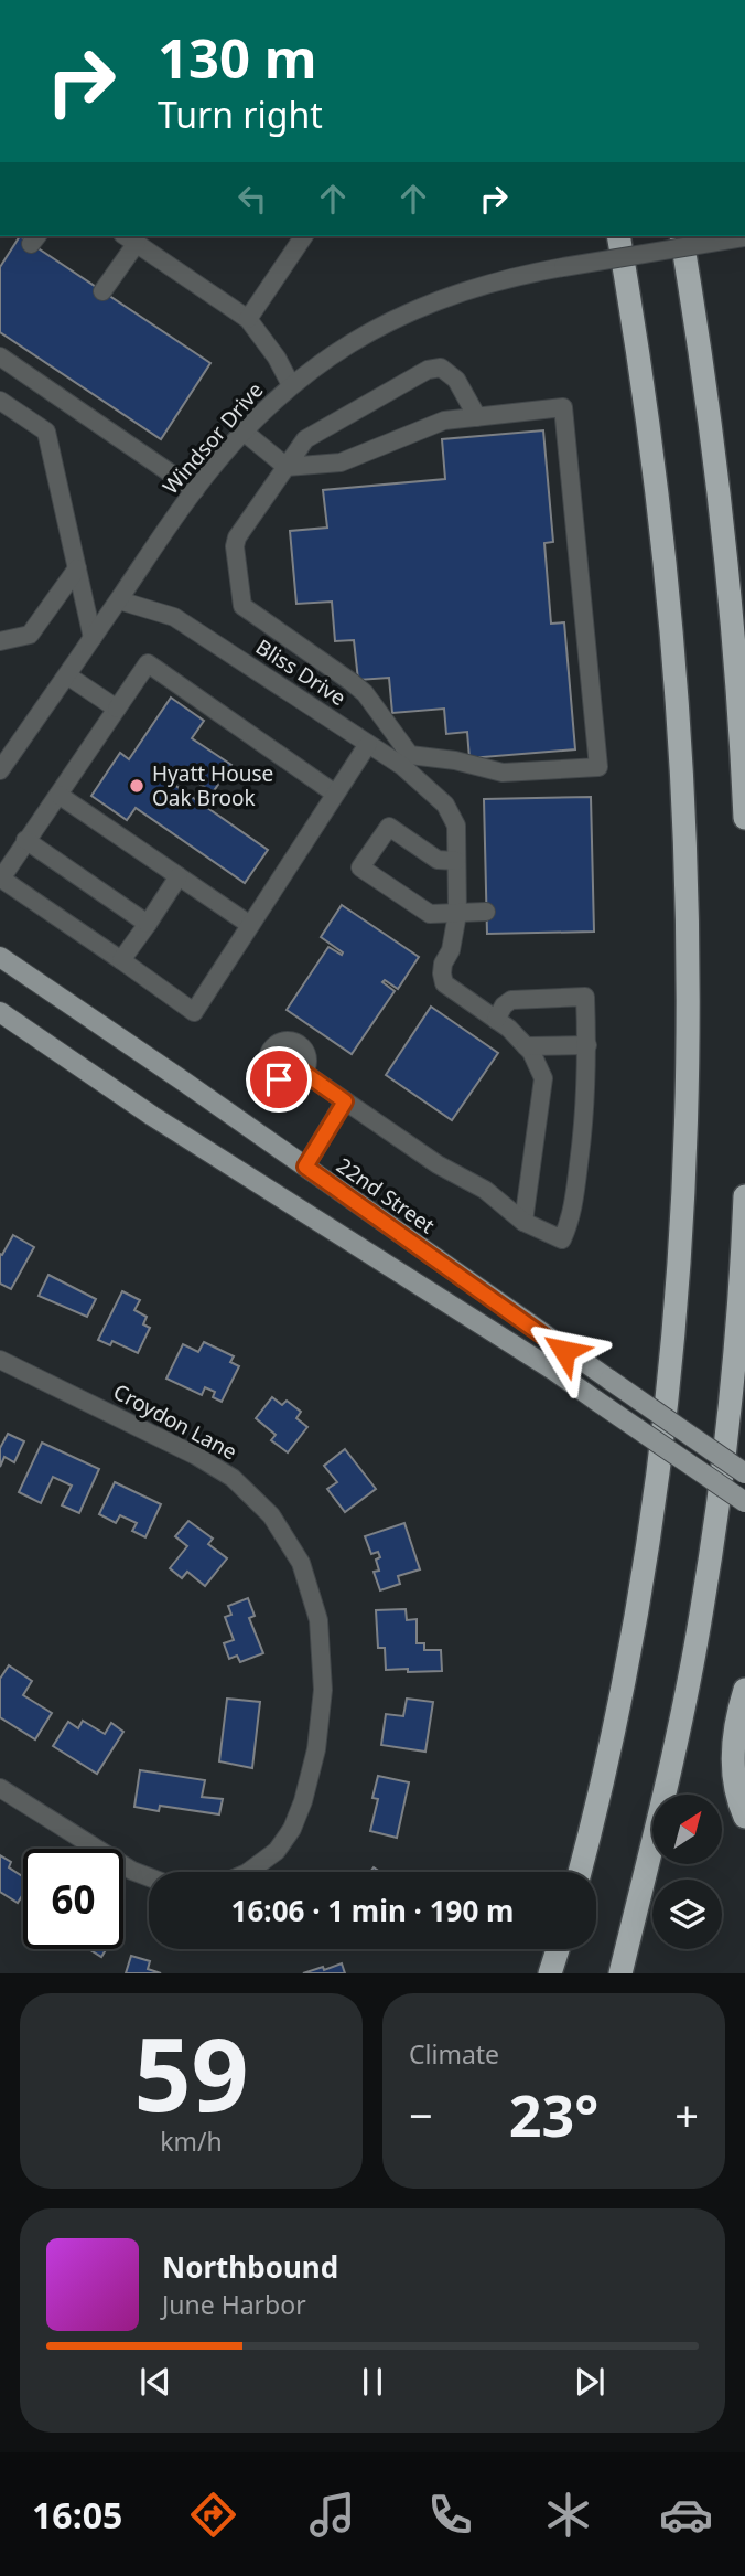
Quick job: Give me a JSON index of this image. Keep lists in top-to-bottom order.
{
  "streets": {
    "main road": ["22nd Street"],
    "street": ["Windsor Drive", "Bliss Drive", "Croydon Lane"]
  },
  "crossings": [
    ["Windsor Drive", "Bliss Drive"]
  ],
  "places": ["Hyatt House Oak Brook"],
  "north": "top right",
  "page": {
    "turn": ["130 m", "Turn right"],
    "limit": "60",
    "trip": "16:06 · 1 min · 190 m",
    "tile": [
      ["59", "km/h"],
      "Climate"
    ],
    "heat": ["−", "23°", "+"],
    "song": ["Northbound", "June Harbor"],
    "tabs": "16:05"
  }
}
